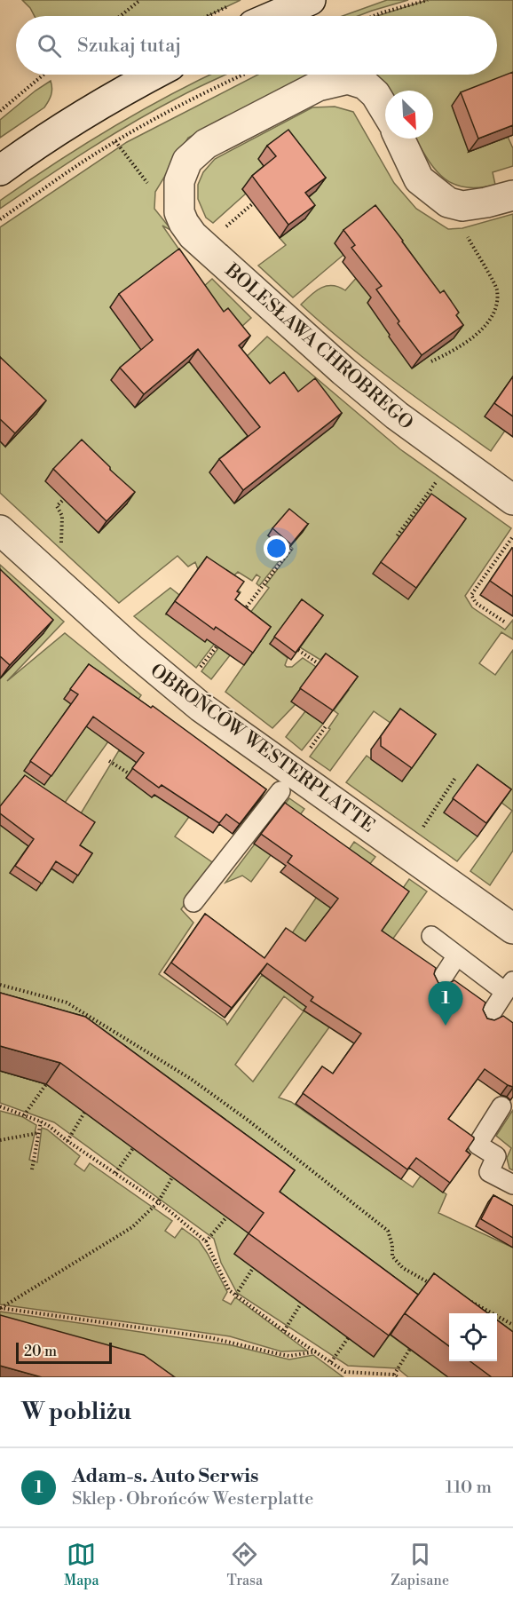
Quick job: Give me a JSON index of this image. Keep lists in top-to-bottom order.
{
  "streets": {
    "street": ["BOLESŁAWA CHROBREGO", "OBROŃCÓW WESTERPLATTE"]
  },
  "scale_bar": "20 m",
  "north": "bottom right",
  "page": {
    "search": "Szukaj tutaj",
    "pins": "1",
    "scale": "20 m",
    "heading": "W pobliżu",
    "list": [
      {
        "mark": "1",
        "name": "Adam-s. Auto Serwis",
        "note": "Sklep · Obrońców Westerplatte",
        "value": "110 m"
      }
    ],
    "nav": ["Mapa", "Trasa", "Zapisane"]
  }
}
